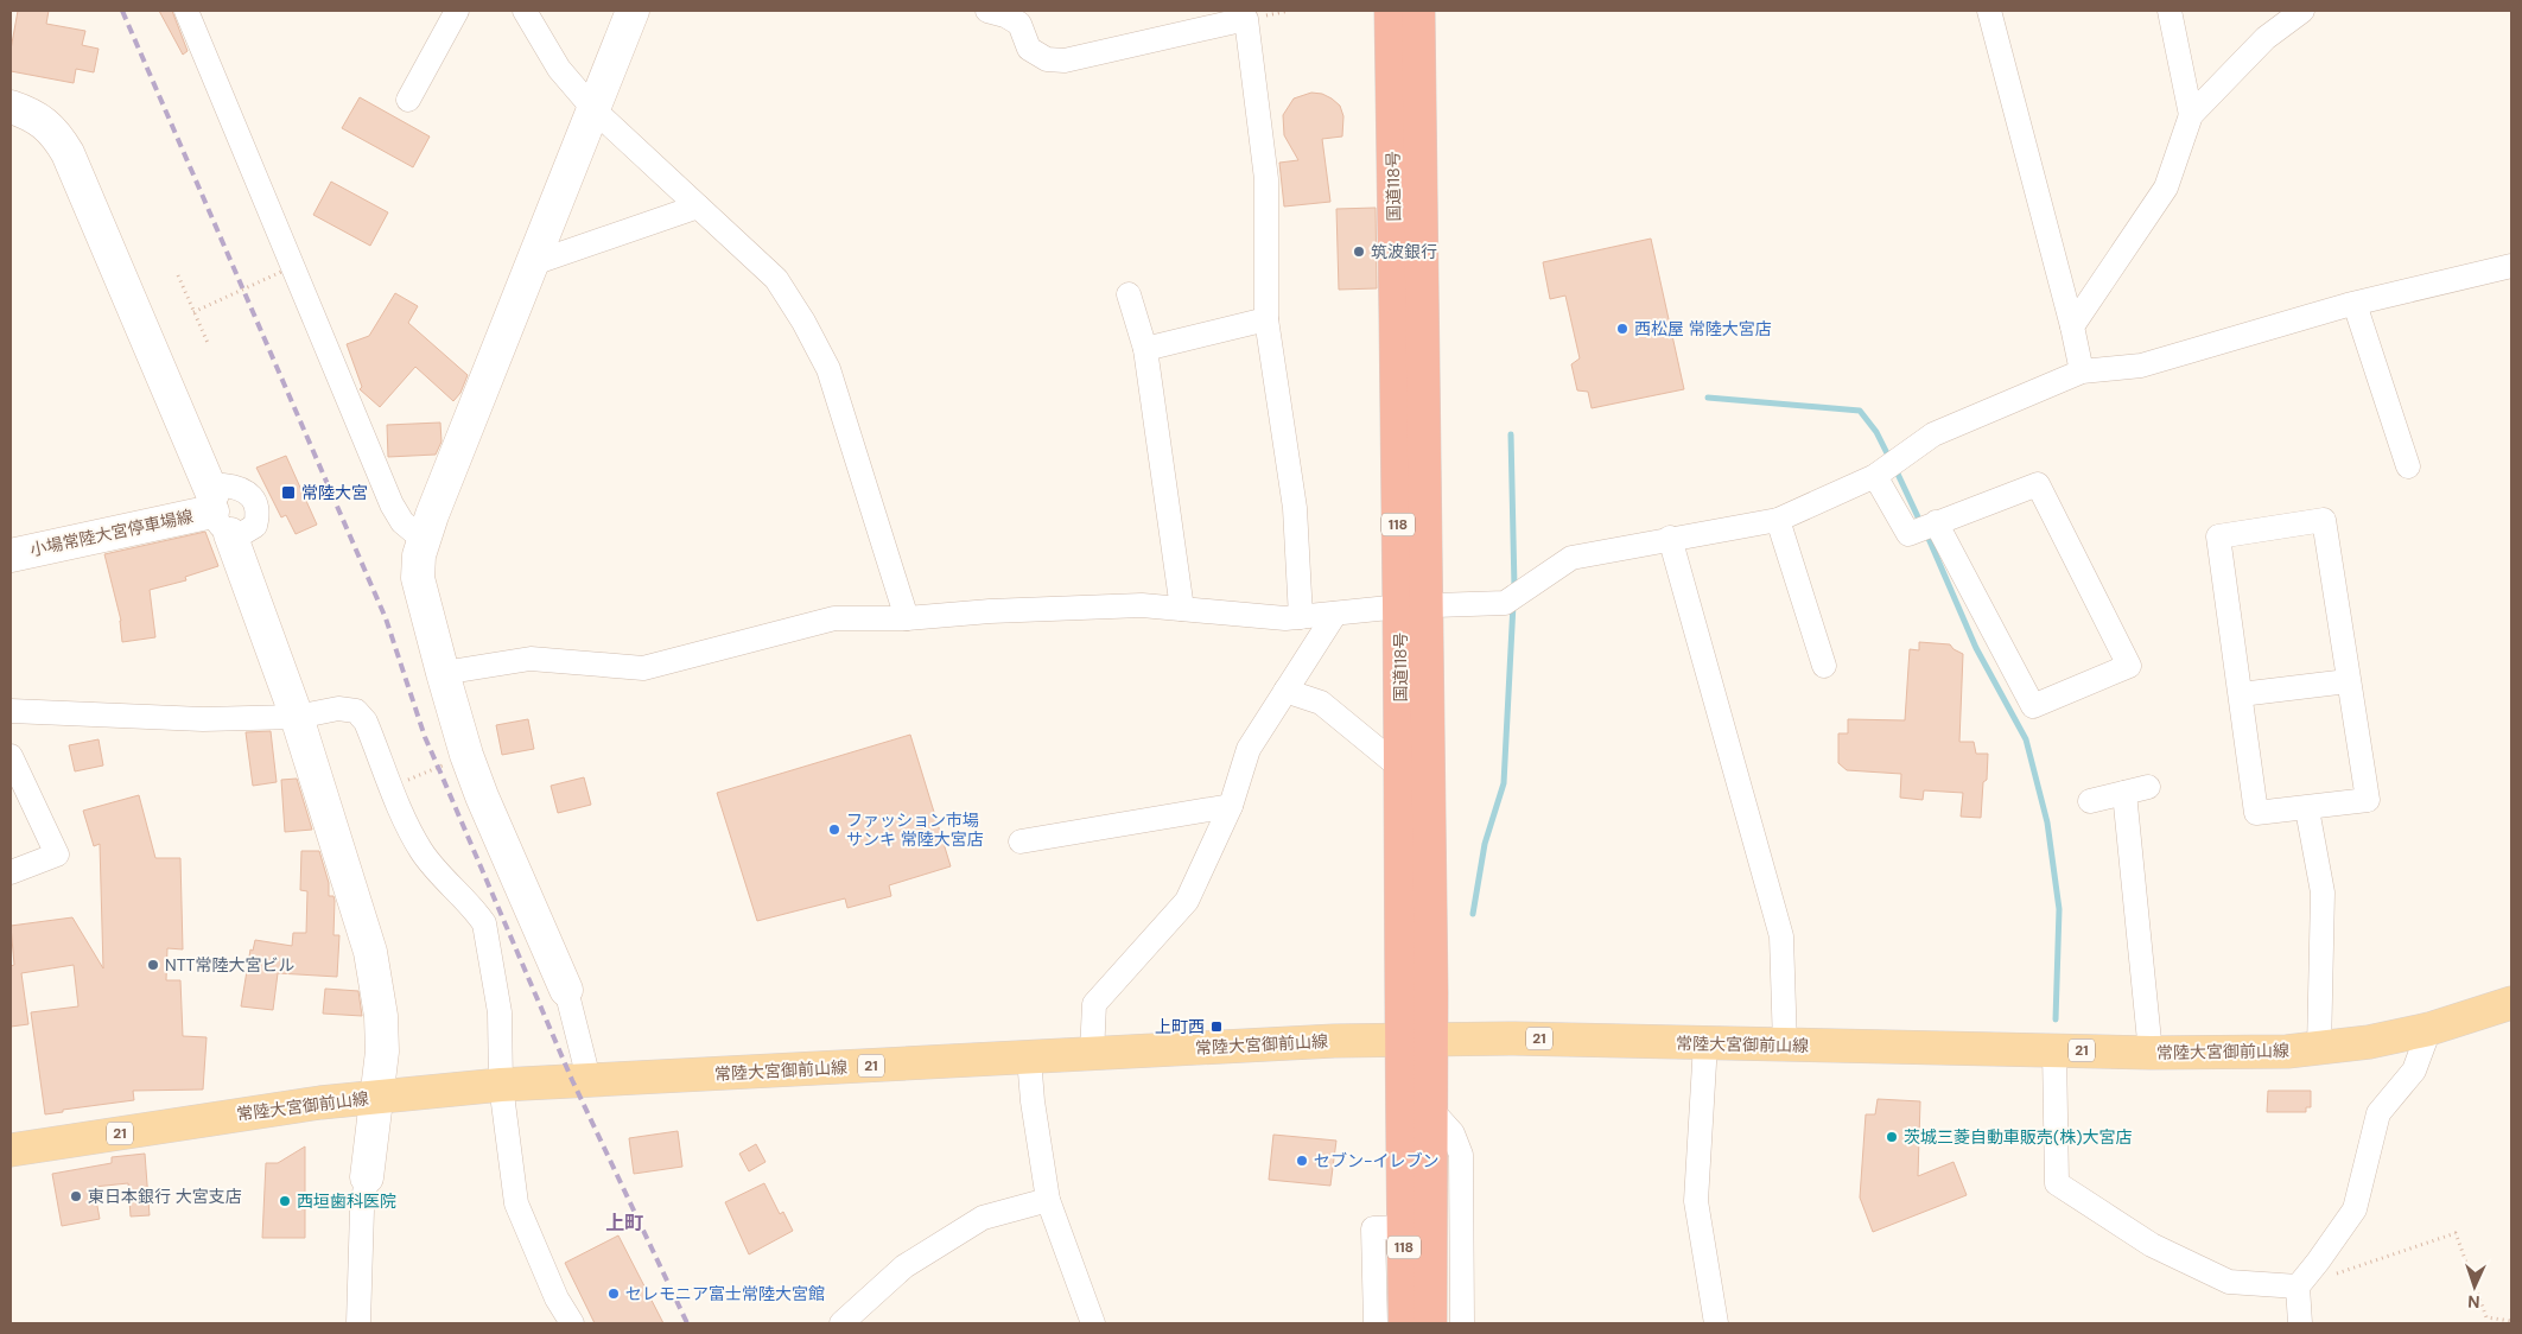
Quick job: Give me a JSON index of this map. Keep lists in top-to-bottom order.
{
  "streets": {
    "highway": ["国道118号", "118"],
    "main road": ["21", "常陸大宮御前山線"],
    "street": ["小場常陸大宮停車場線"]
  },
  "crossings": [
    ["国道118号", "常陸大宮御前山線"]
  ],
  "districts": ["上町"],
  "places": {
    "other": [
      "筑波銀行",
      "西松屋 常陸大宮店",
      "ファッション市場 サンキ 常陸大宮店",
      "NTT常陸大宮ビル",
      "茨城三菱自動車販売(株)大宮店",
      "セブン-イレブン",
      "東日本銀行 大宮支店",
      "西垣歯科医院",
      "セレモニア富士常陸大宮館"
    ],
    "transit": ["常陸大宮", "上町西"]
  },
  "north": "bottom"
}
